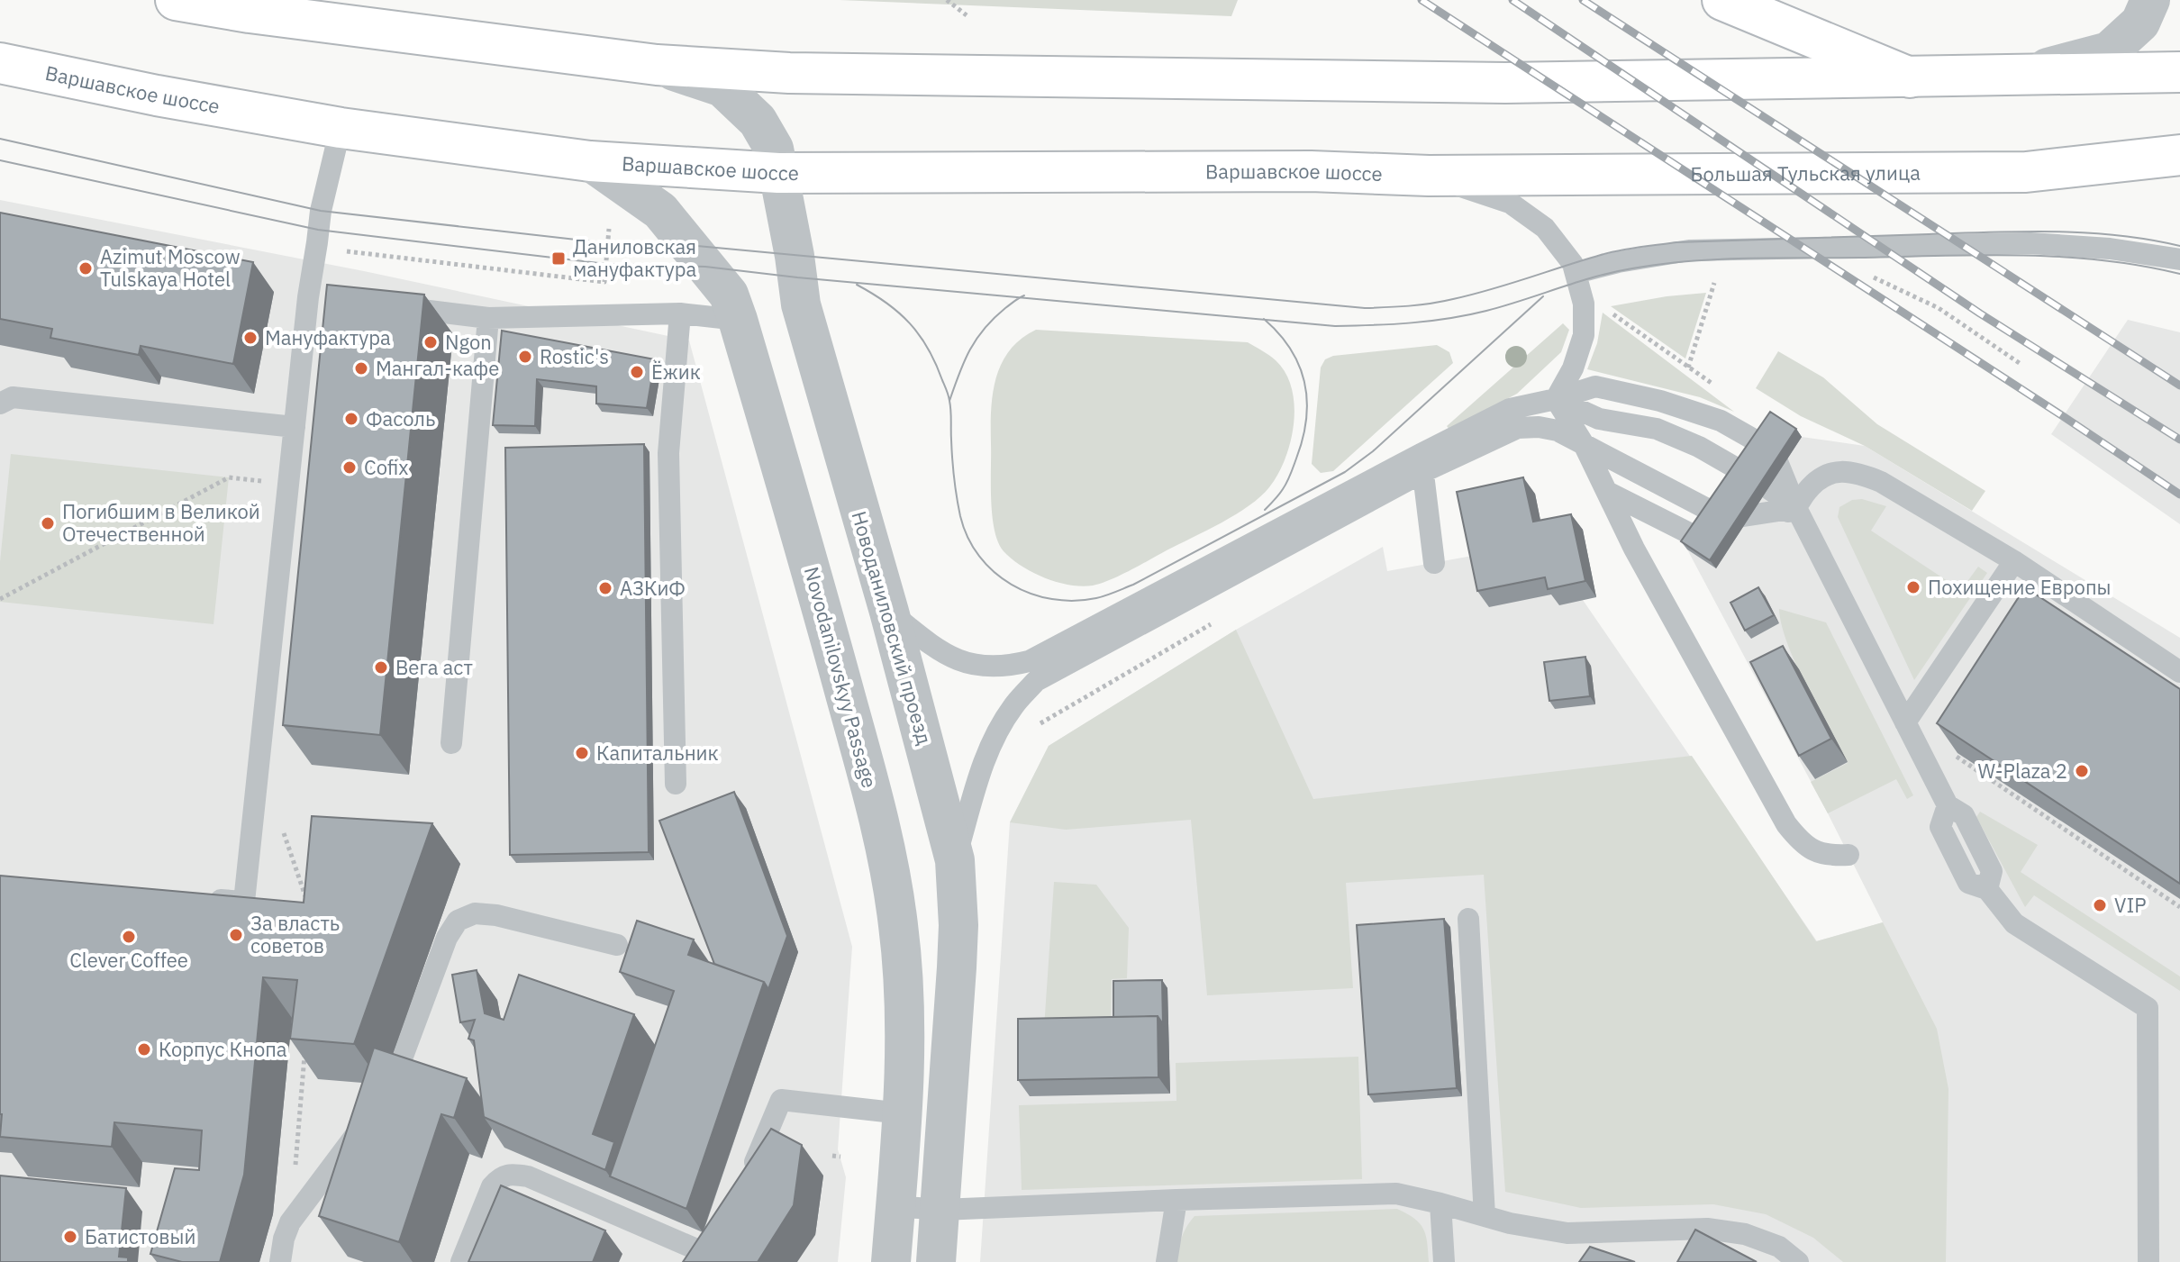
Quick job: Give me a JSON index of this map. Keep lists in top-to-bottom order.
{
  "streets": {
    "main road": ["Варшавское шоссе", "Большая Тульская улица"],
    "street": ["Новоданиловский проезд", "Novodanilovskyy Passage"]
  },
  "crossings": [
    ["Варшавское шоссе", "Большая Тульская улица"],
    ["Варшавское шоссе", "Новоданиловский проезд"],
    ["Варшавское шоссе", "Novodanilovskyy Passage"]
  ],
  "places": {
    "transit": ["Даниловская мануфактура"],
    "other": [
      "Azimut Moscow Tulskaya Hotel",
      "Мануфактура",
      "Ngon",
      "Rostic's",
      "Мангал-кафе",
      "Ёжик",
      "Фасоль",
      "Cofix",
      "Погибшим в Великой Отечественной",
      "Похищение Европы",
      "АЗКиФ",
      "Вега аст",
      "Капитальник",
      "W-Plaza 2",
      "VIP",
      "За власть советов",
      "Clever Coffee",
      "Корпус Кнопа",
      "Батистовый"
    ]
  }
}
